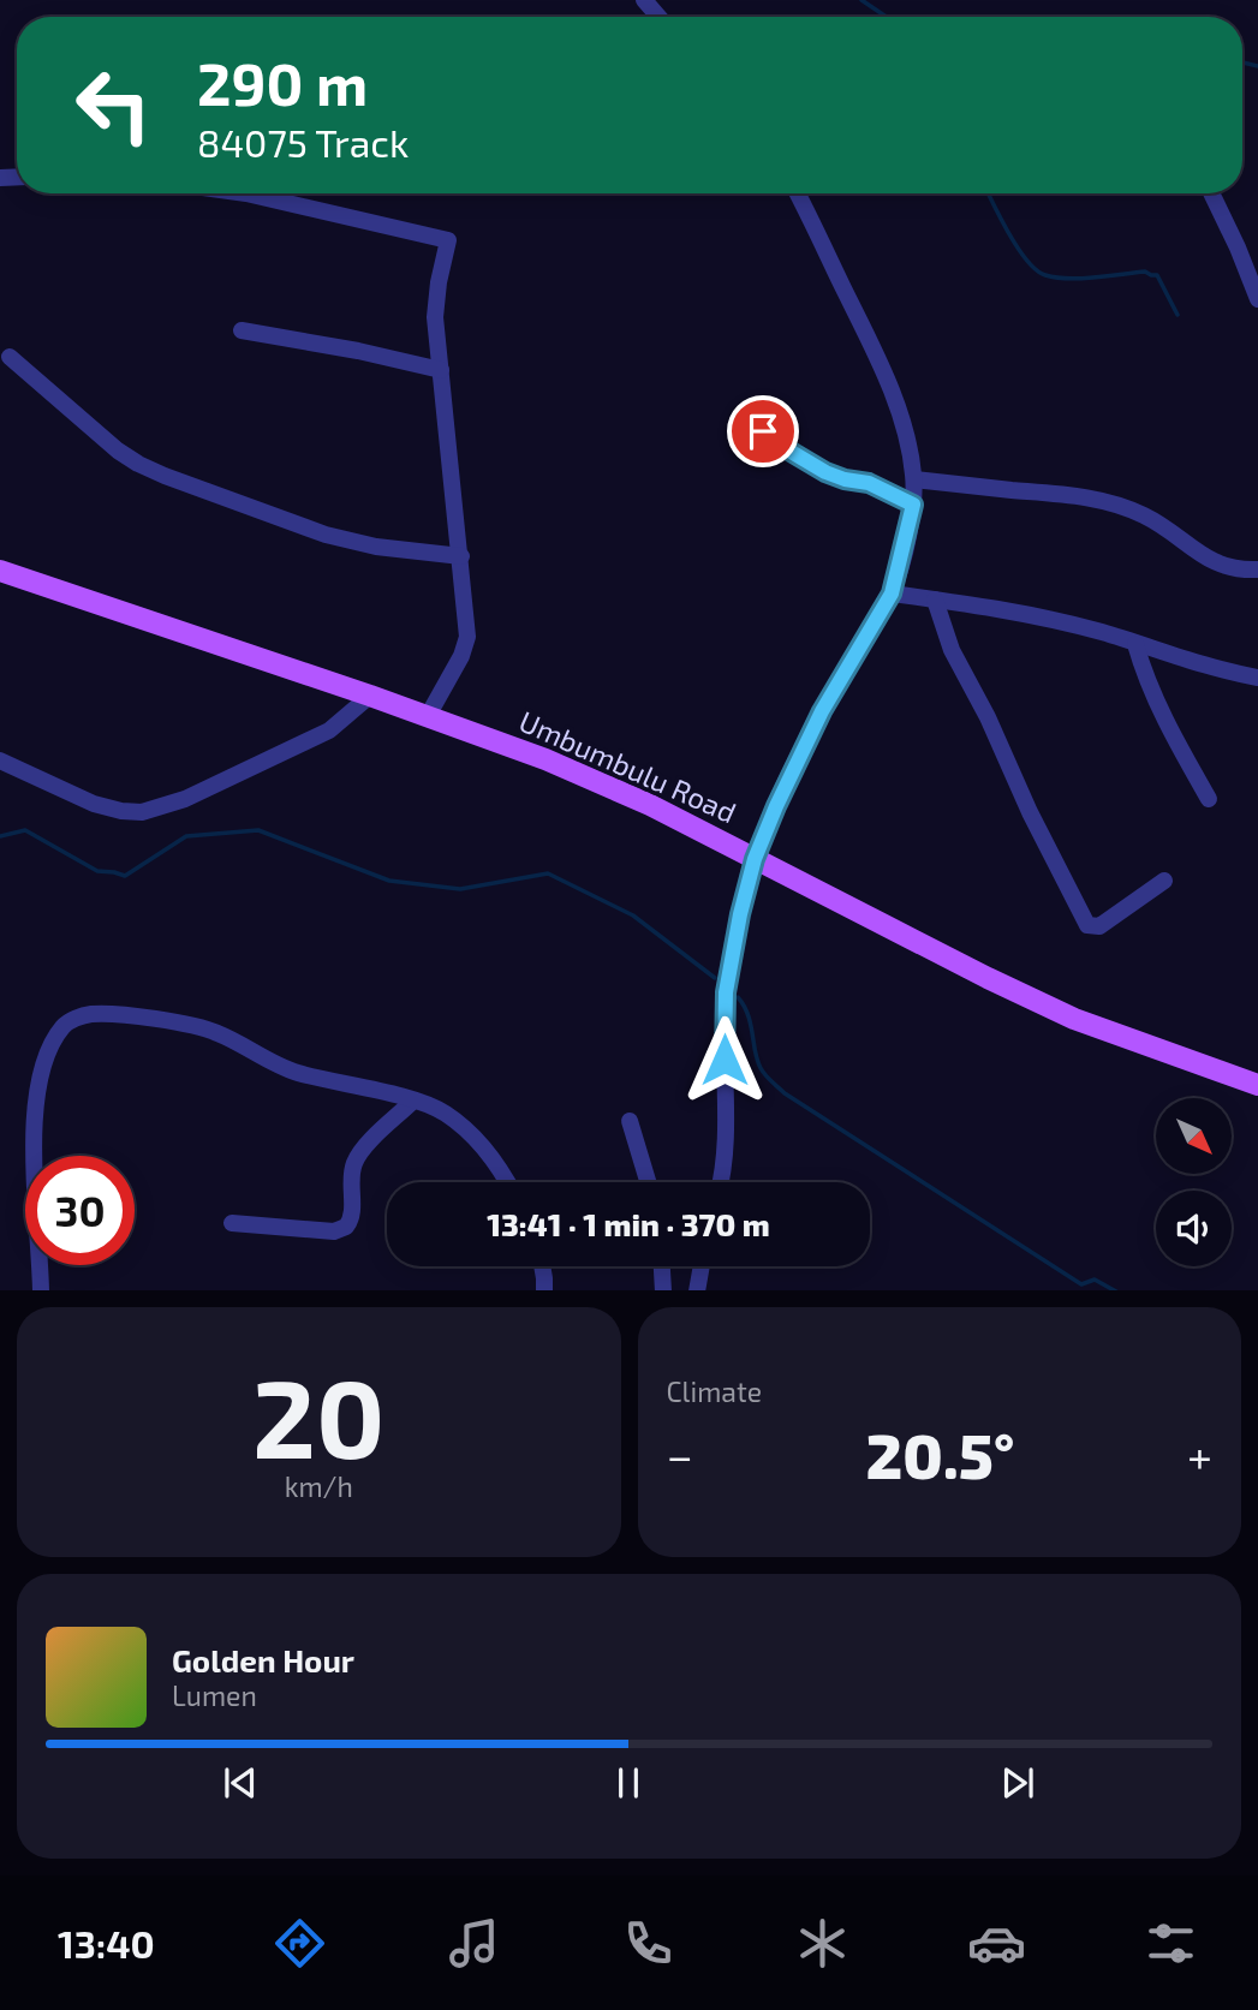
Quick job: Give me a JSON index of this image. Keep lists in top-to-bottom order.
{
  "streets": {
    "main road": ["Umbumbulu Road"]
  },
  "north": "bottom right",
  "page": {
    "turn": ["290 m", "84075 Track"],
    "limit": "30",
    "trip": "13:41 · 1 min · 370 m",
    "tile": [
      ["20", "km/h"],
      "Climate"
    ],
    "heat": ["−", "20.5°", "+"],
    "song": ["Golden Hour", "Lumen"],
    "tabs": "13:40"
  }
}
